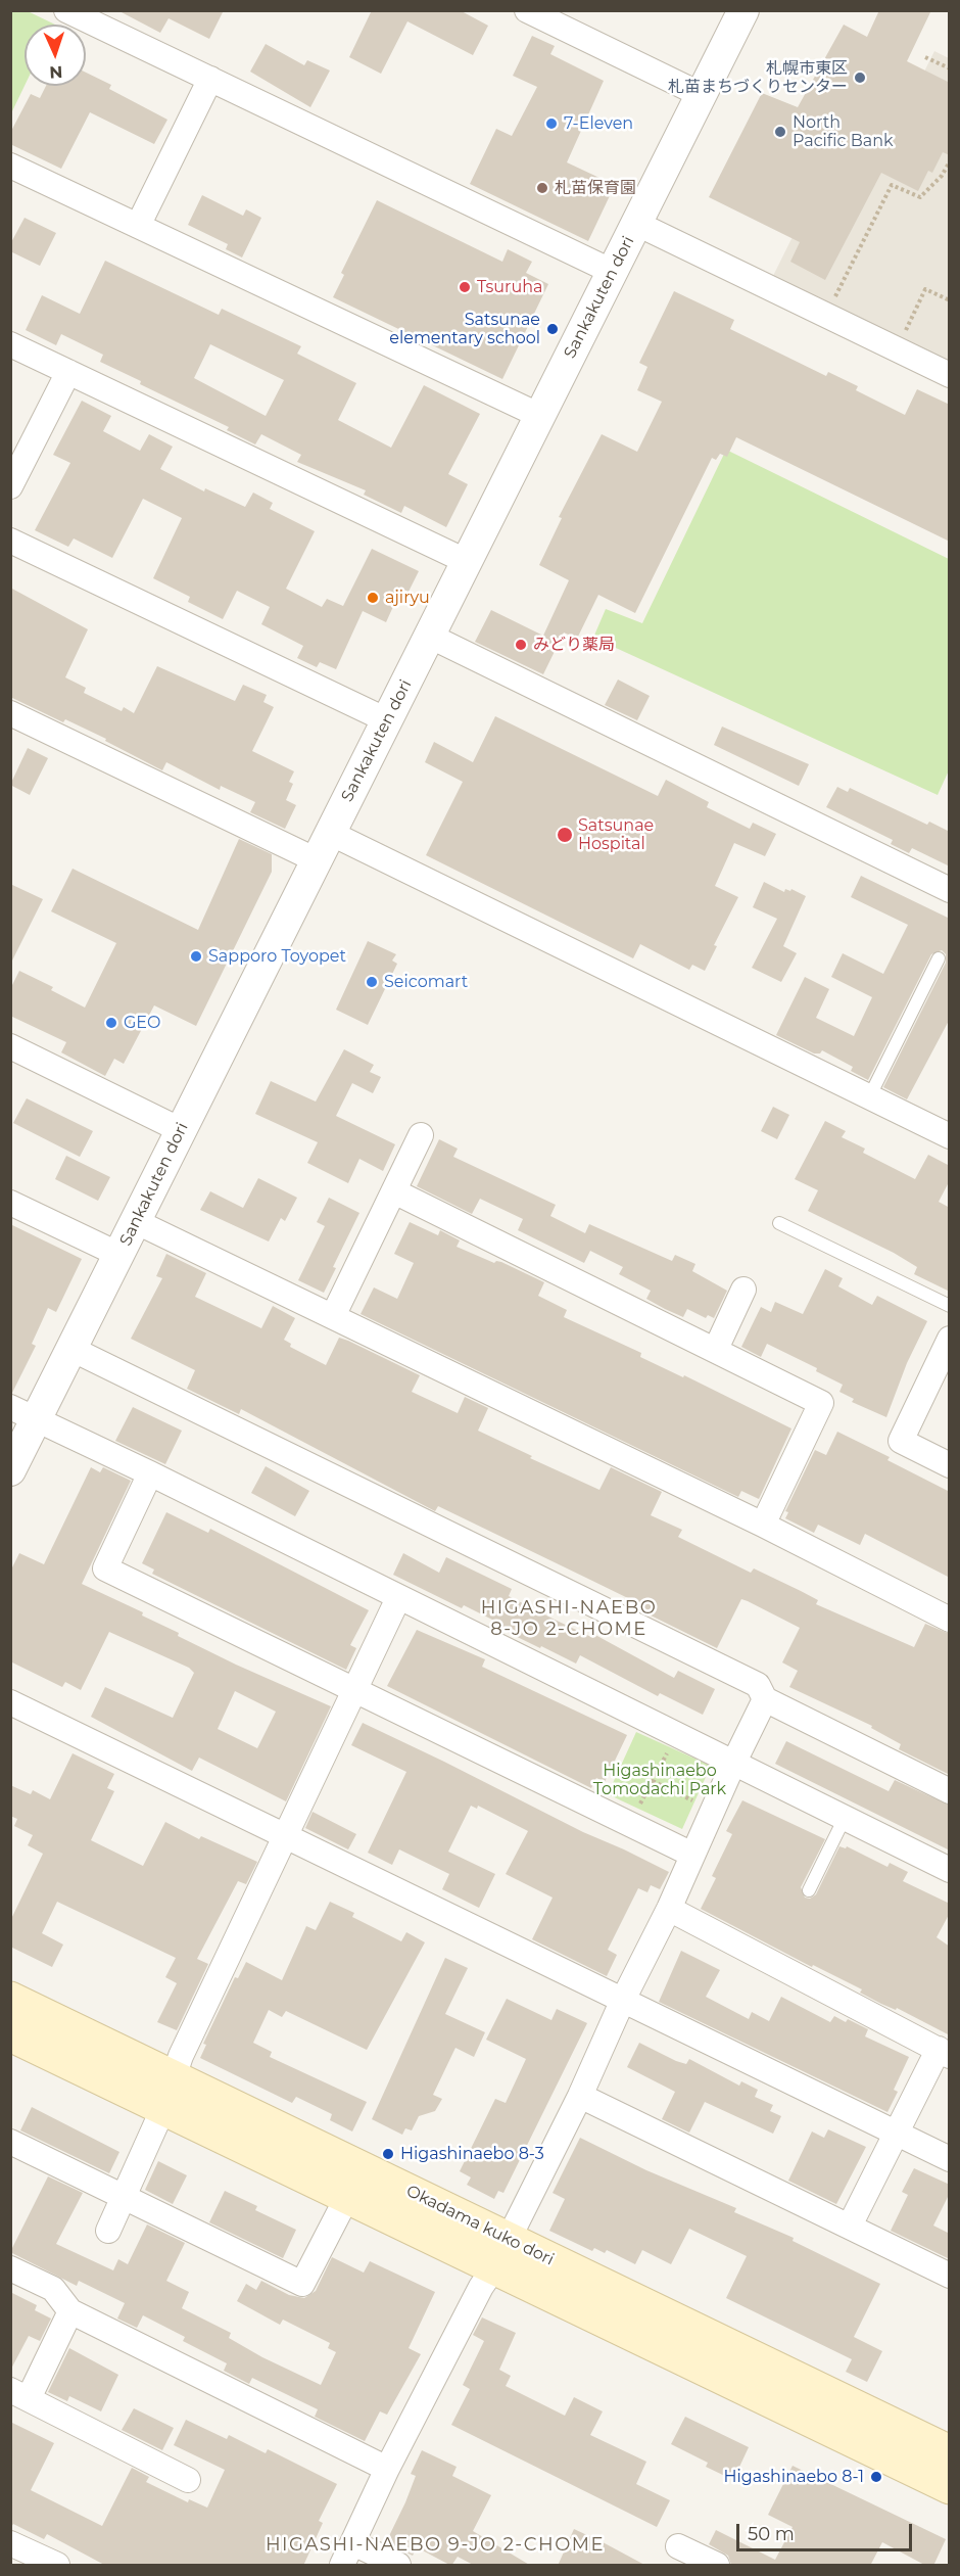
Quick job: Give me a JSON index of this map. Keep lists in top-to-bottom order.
{
  "streets": {
    "main road": ["Okadama kuko dori"],
    "street": ["Sankakuten dori"]
  },
  "districts": ["HIGASHI-NAEBO 8-JO 2-CHOME", "HIGASHI-NAEBO 9-JO 2-CHOME"],
  "parks": ["Higashinaebo Tomodachi Park"],
  "places": [
    "札幌市東区 札苗まちづくりセンター",
    "7-Eleven",
    "North Pacific Bank",
    "札苗保育園",
    "Tsuruha",
    "Satsunae elementary school",
    "ajiryu",
    "みどり薬局",
    "Satsunae Hospital",
    "Sapporo Toyopet",
    "Seicomart",
    "GEO",
    "Higashinaebo 8-3",
    "Higashinaebo 8-1"
  ],
  "scale_bar": "50 m",
  "north": "bottom"
}
